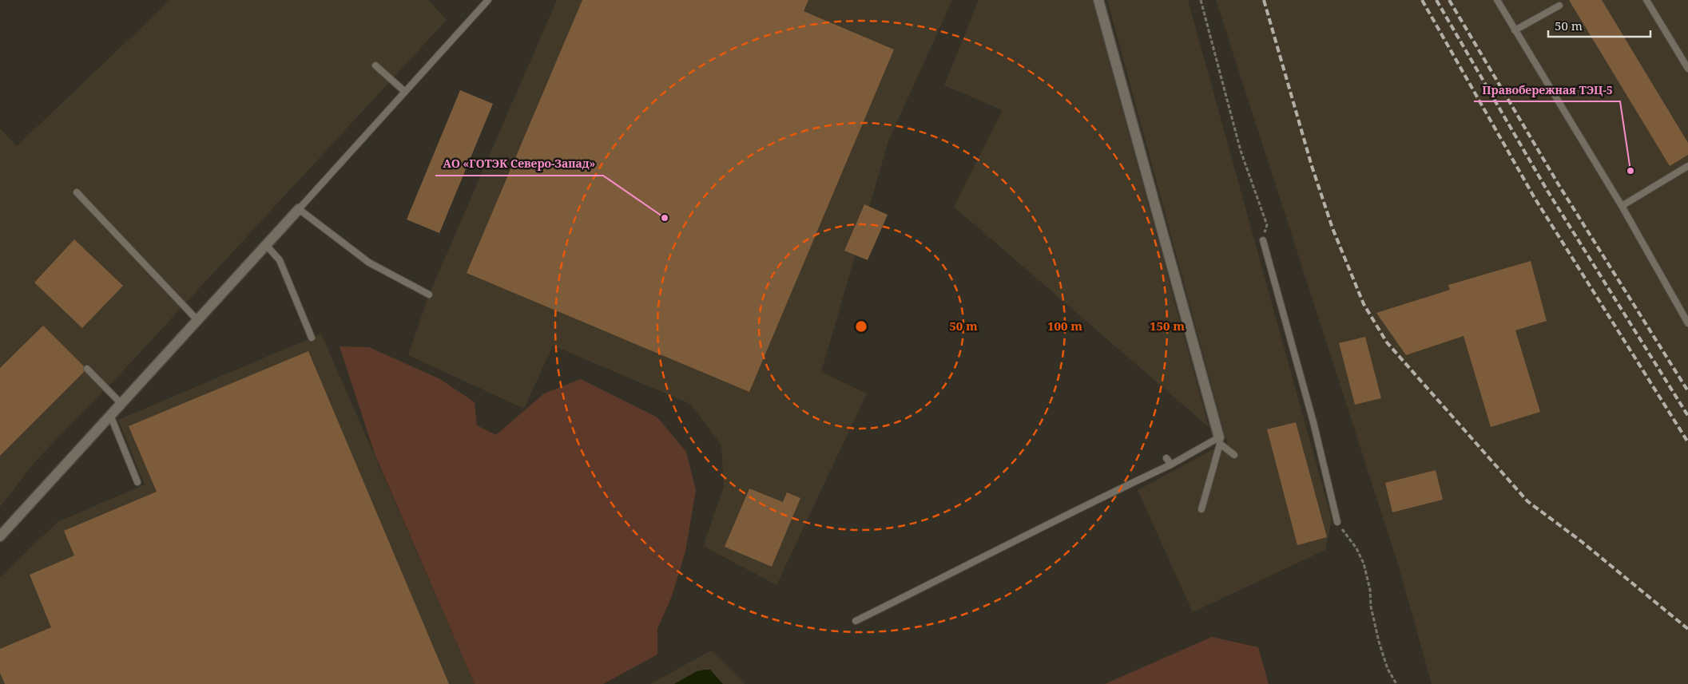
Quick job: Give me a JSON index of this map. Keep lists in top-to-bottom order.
{
  "places": ["Правобережная ТЭЦ-5", "АО «ГОТЭК Северо-Запад»"],
  "scale_bar": "50 m",
  "rings": ["50 m", "100 m", "150 m"]
}
